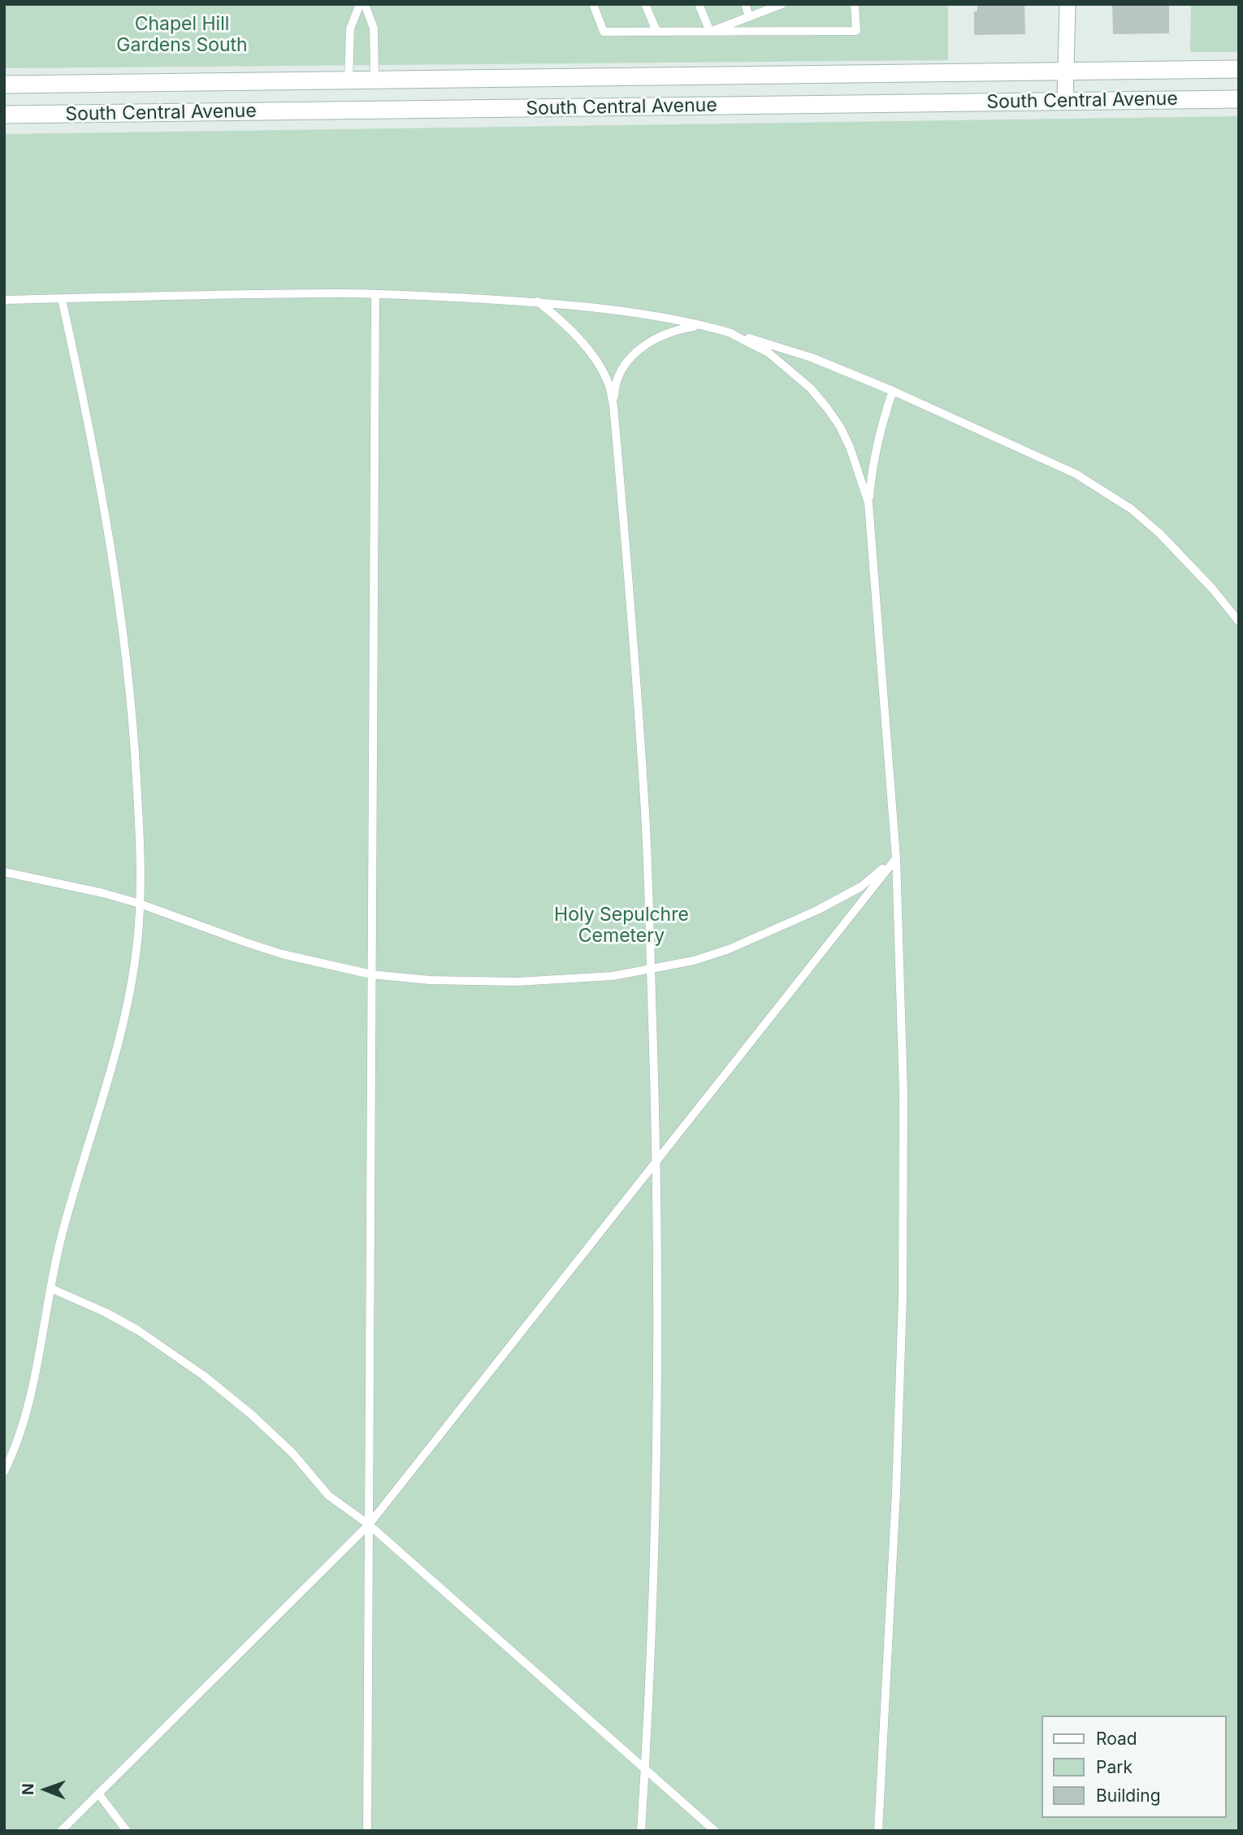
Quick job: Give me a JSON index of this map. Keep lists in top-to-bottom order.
{
  "streets": {
    "street": ["South Central Avenue"]
  },
  "parks": ["Chapel Hill Gardens South", "Holy Sepulchre Cemetery"],
  "legend": ["Road", "Park", "Building"],
  "north": "left"
}
